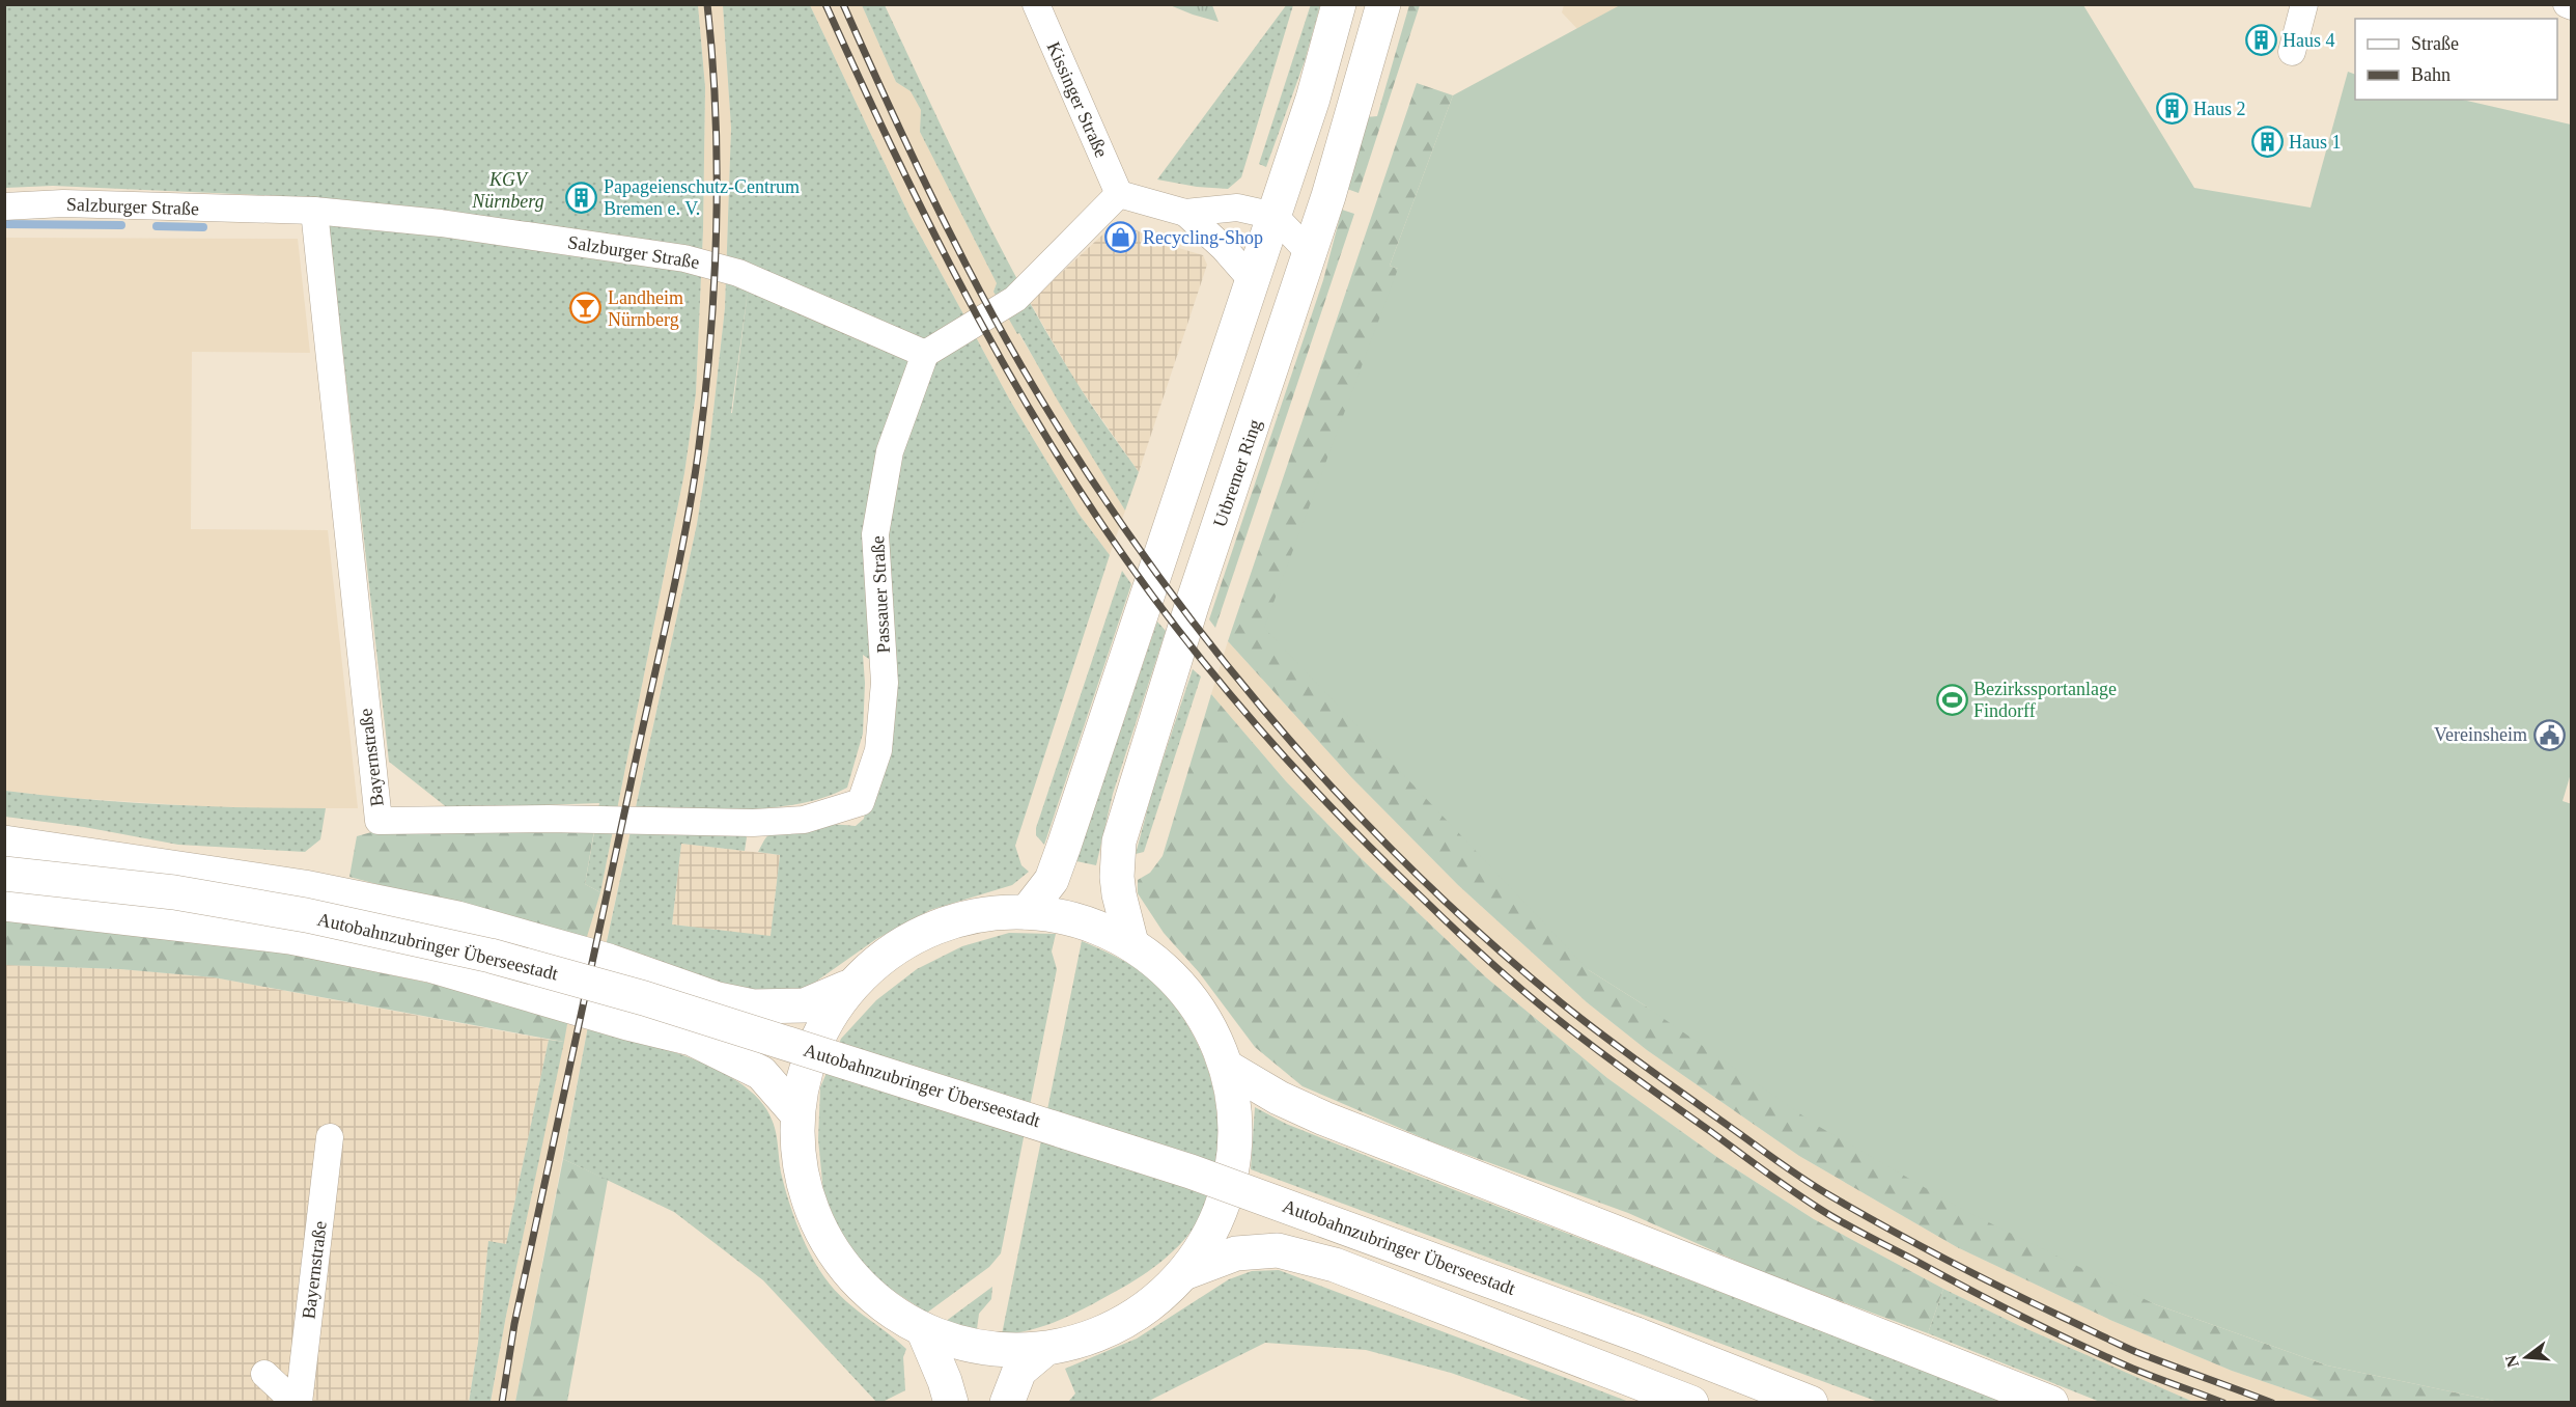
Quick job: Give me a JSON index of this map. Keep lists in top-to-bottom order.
{
  "streets": {
    "main road": ["Utbremer Ring", "Autobahnzubringer Überseestadt"],
    "street": [
      "Kissinger Straße",
      "Salzburger Straße",
      "Passauer Straße",
      "Bayernstraße"
    ]
  },
  "crossings": [
    ["Salzburger Straße", "Passauer Straße"],
    ["Salzburger Straße", "Bayernstraße"],
    ["Passauer Straße", "Bayernstraße"]
  ],
  "parks": ["KGV Nürnberg"],
  "places": {
    "building": [
      "Haus 4",
      "Haus 2",
      "Haus 1",
      "Papageienschutz-Centrum Bremen e. V."
    ],
    "shop": ["Recycling-Shop"],
    "bar": ["Landheim Nürnberg"],
    "sports": ["Bezirkssportanlage Findorff"],
    "public building": ["Vereinsheim"]
  },
  "legend": ["Straße", "Bahn"],
  "north": "left"
}
